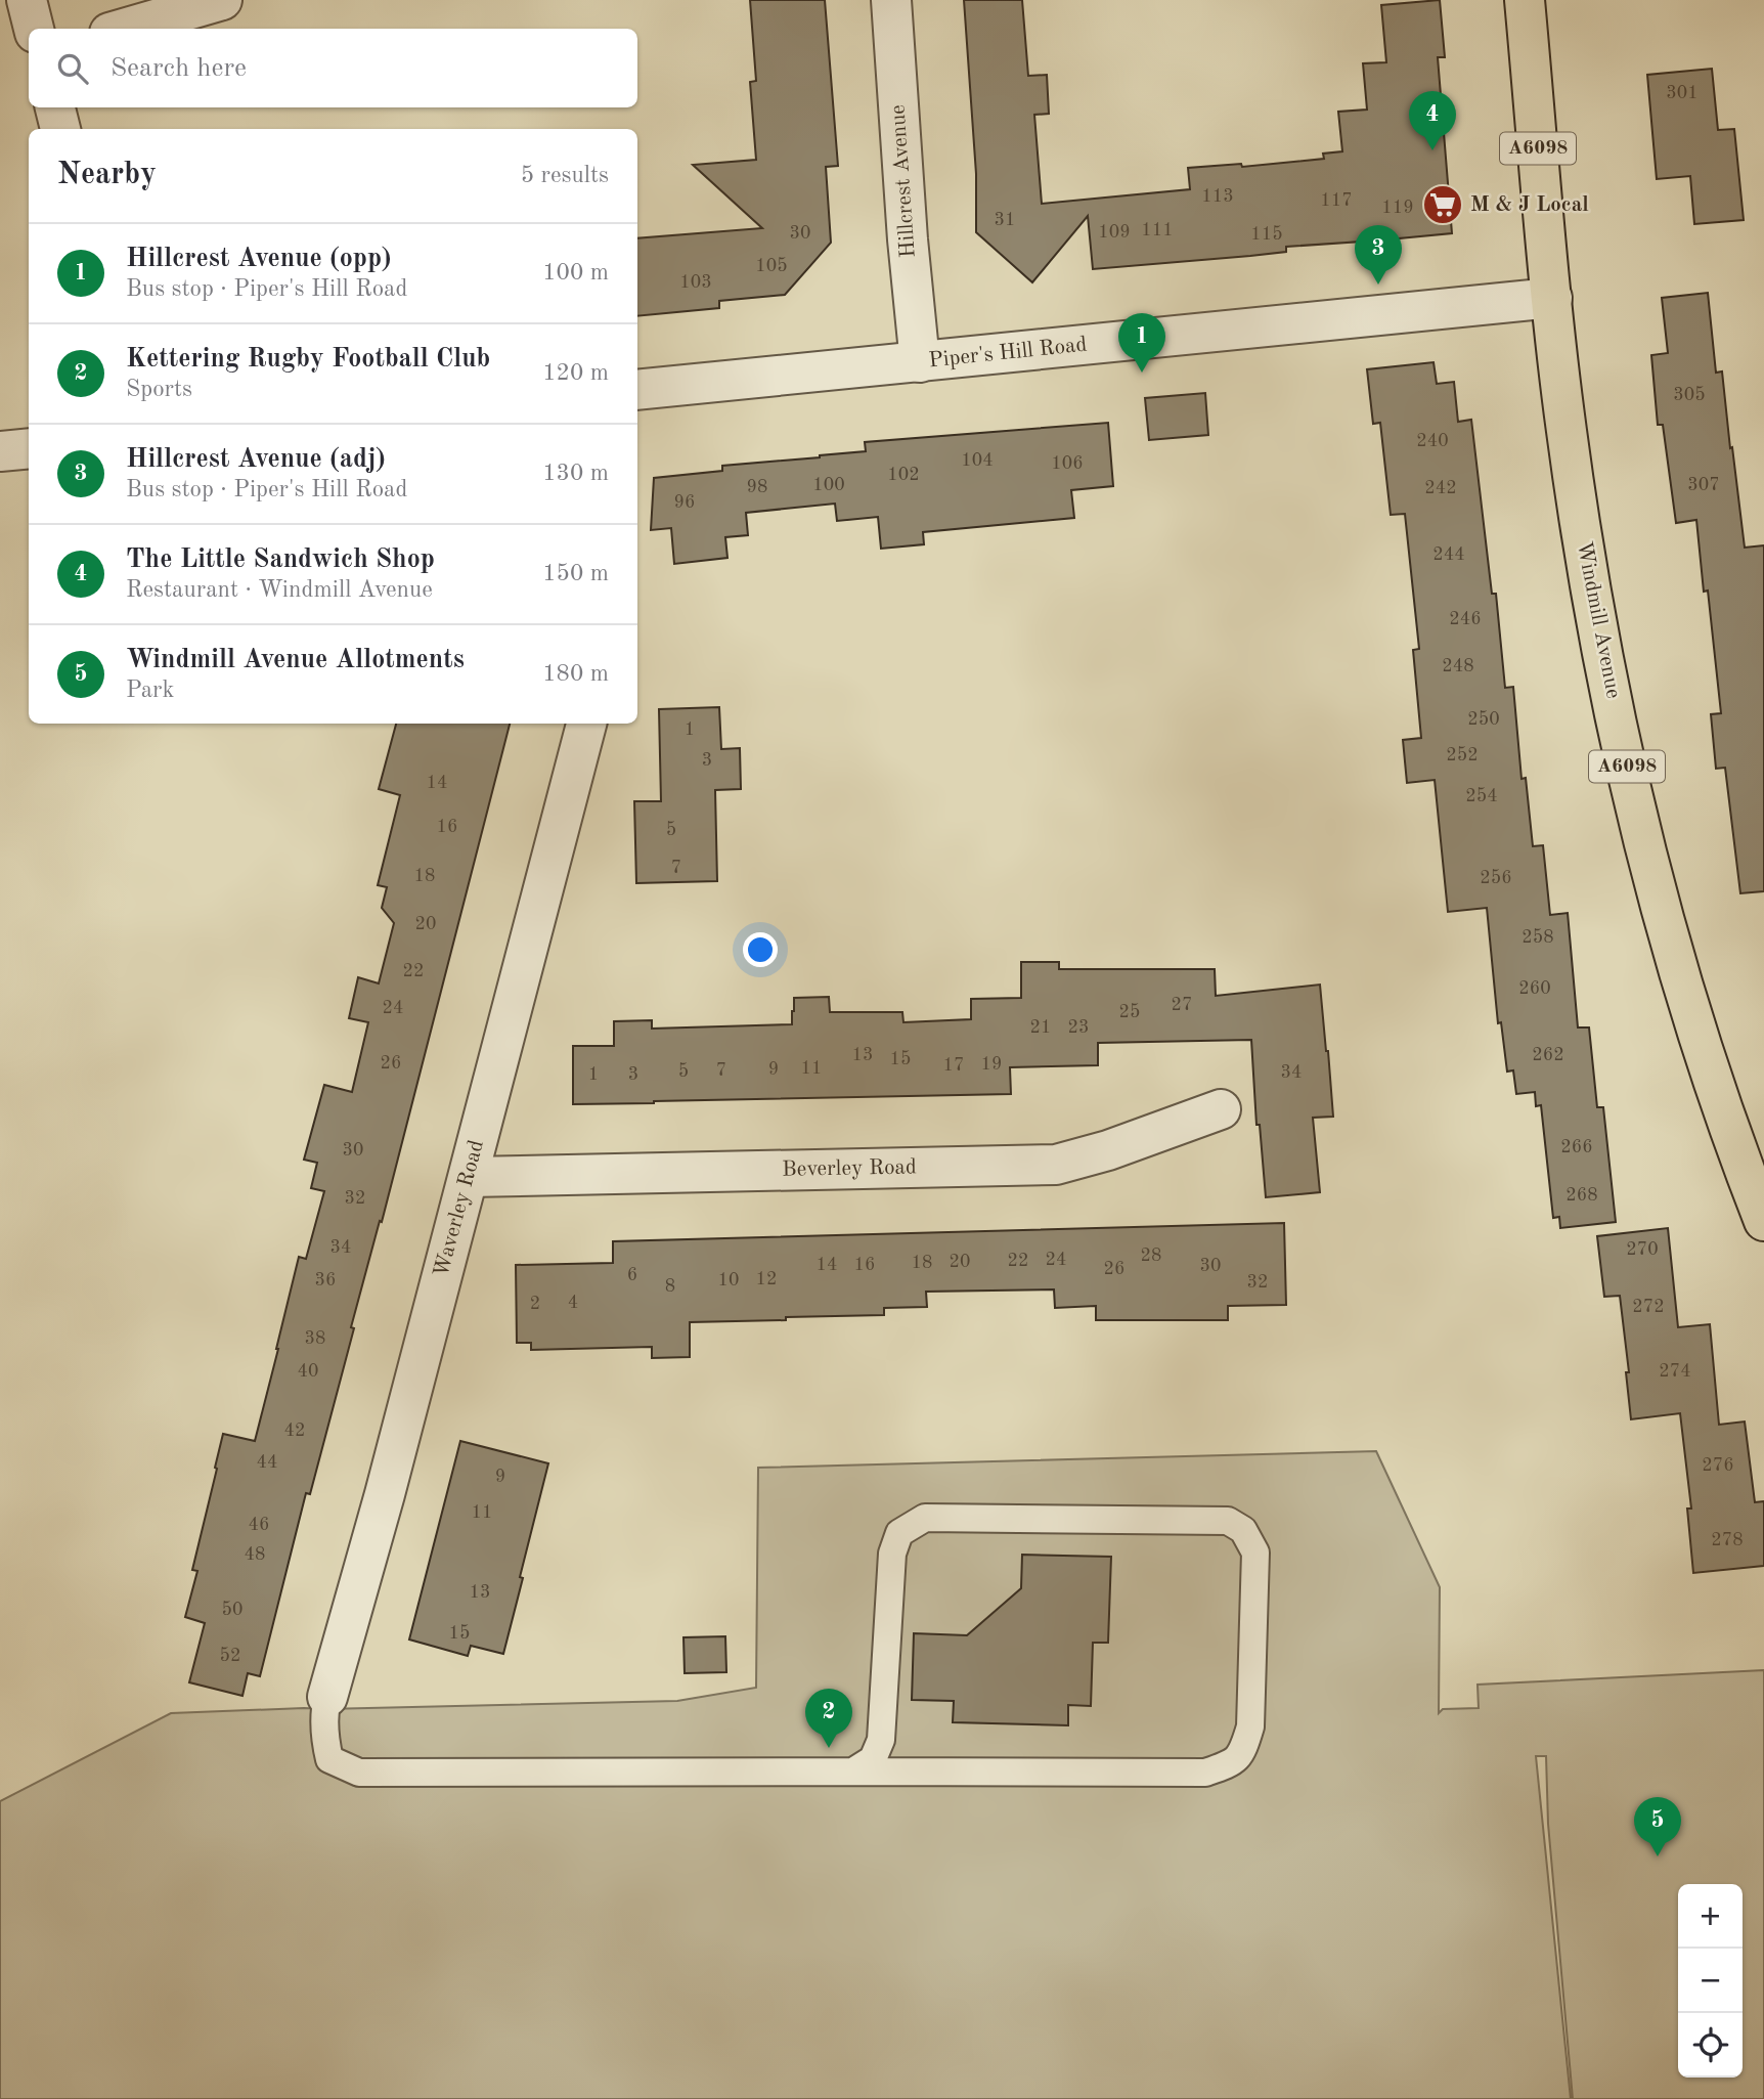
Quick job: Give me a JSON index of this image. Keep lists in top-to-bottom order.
{
  "streets": {
    "main road": ["A6098", "Windmill Avenue"],
    "street": [
      "Hillcrest Avenue",
      "Piper's Hill Road",
      "Beverley Road",
      "Waverley Road"
    ]
  },
  "crossings": [
    ["Hillcrest Avenue", "Piper's Hill Road"],
    ["Piper's Hill Road", "Windmill Avenue"],
    ["Beverley Road", "Waverley Road"]
  ],
  "places": {
    "supermarket": ["M & J Local"]
  },
  "house_numbers": [
    "301",
    "113",
    "117",
    "119",
    "31",
    "111",
    "109",
    "30",
    "115",
    "105",
    "103",
    "305",
    "240",
    "104",
    "106",
    "102",
    "100",
    "307",
    "98",
    "242",
    "96",
    "244",
    "246",
    "248",
    "250",
    "1",
    "252",
    "3",
    "14",
    "254",
    "16",
    "5",
    "7",
    "18",
    "256",
    "20",
    "258",
    "22",
    "260",
    "27",
    "24",
    "25",
    "21",
    "23",
    "13",
    "262",
    "15",
    "26",
    "19",
    "17",
    "11",
    "9",
    "7",
    "5",
    "34",
    "1",
    "3",
    "266",
    "30",
    "268",
    "32",
    "34",
    "270",
    "28",
    "24",
    "22",
    "20",
    "18",
    "14",
    "16",
    "30",
    "26",
    "6",
    "12",
    "36",
    "10",
    "32",
    "8",
    "4",
    "2",
    "272",
    "38",
    "40",
    "274",
    "42",
    "44",
    "276",
    "9",
    "11",
    "46",
    "278",
    "48",
    "13",
    "50",
    "15",
    "52"
  ],
  "page": {
    "search": "Search here",
    "pins": [
      "4",
      "3",
      "1",
      "2",
      "5"
    ],
    "heading": ["Nearby", "5 results"],
    "list": [
      {
        "mark": "1",
        "name": "Hillcrest Avenue (opp)",
        "note": "Bus stop · Piper's Hill Road",
        "value": "100 m"
      },
      {
        "mark": "2",
        "name": "Kettering Rugby Football Club",
        "note": "Sports",
        "value": "120 m"
      },
      {
        "mark": "3",
        "name": "Hillcrest Avenue (adj)",
        "note": "Bus stop · Piper's Hill Road",
        "value": "130 m"
      },
      {
        "mark": "4",
        "name": "The Little Sandwich Shop",
        "note": "Restaurant · Windmill Avenue",
        "value": "150 m"
      },
      {
        "mark": "5",
        "name": "Windmill Avenue Allotments",
        "note": "Park",
        "value": "180 m"
      }
    ],
    "map_buttons": ["+", "−"]
  }
}
